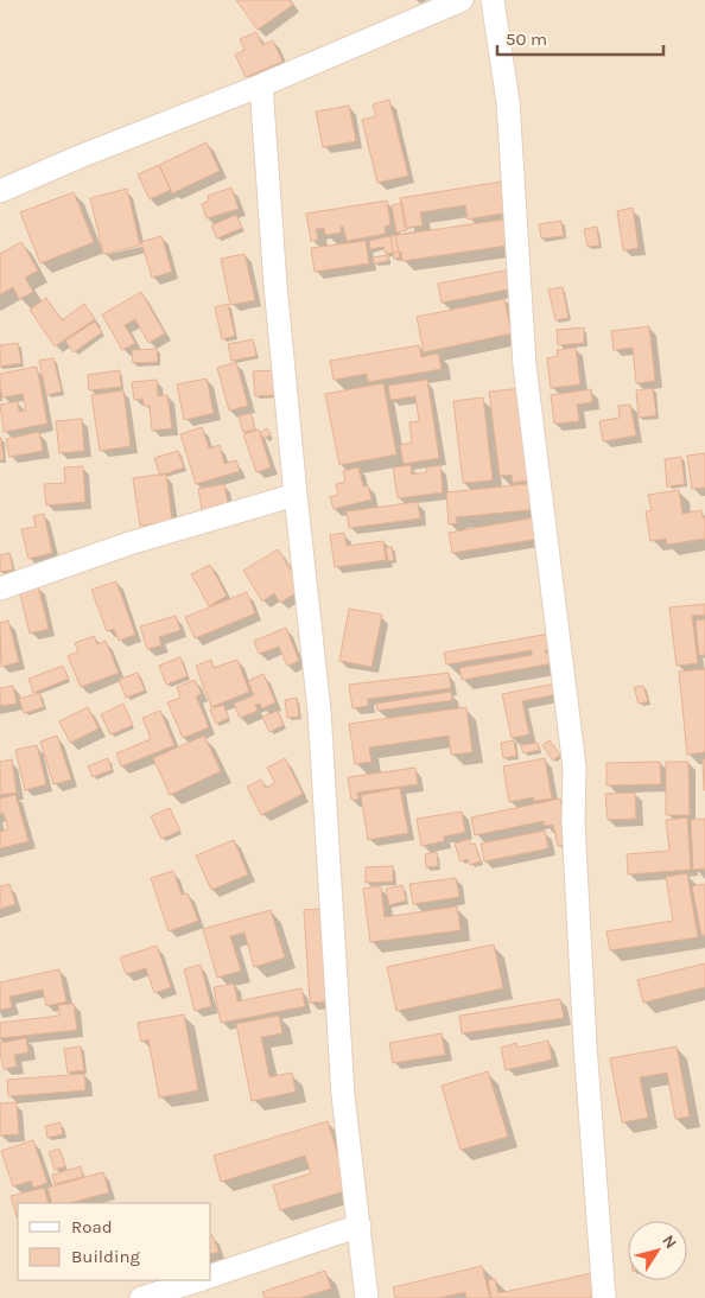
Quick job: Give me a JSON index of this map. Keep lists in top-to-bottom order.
{
  "legend": ["Road", "Building"],
  "scale_bar": "50 m",
  "north": "top right"
}
